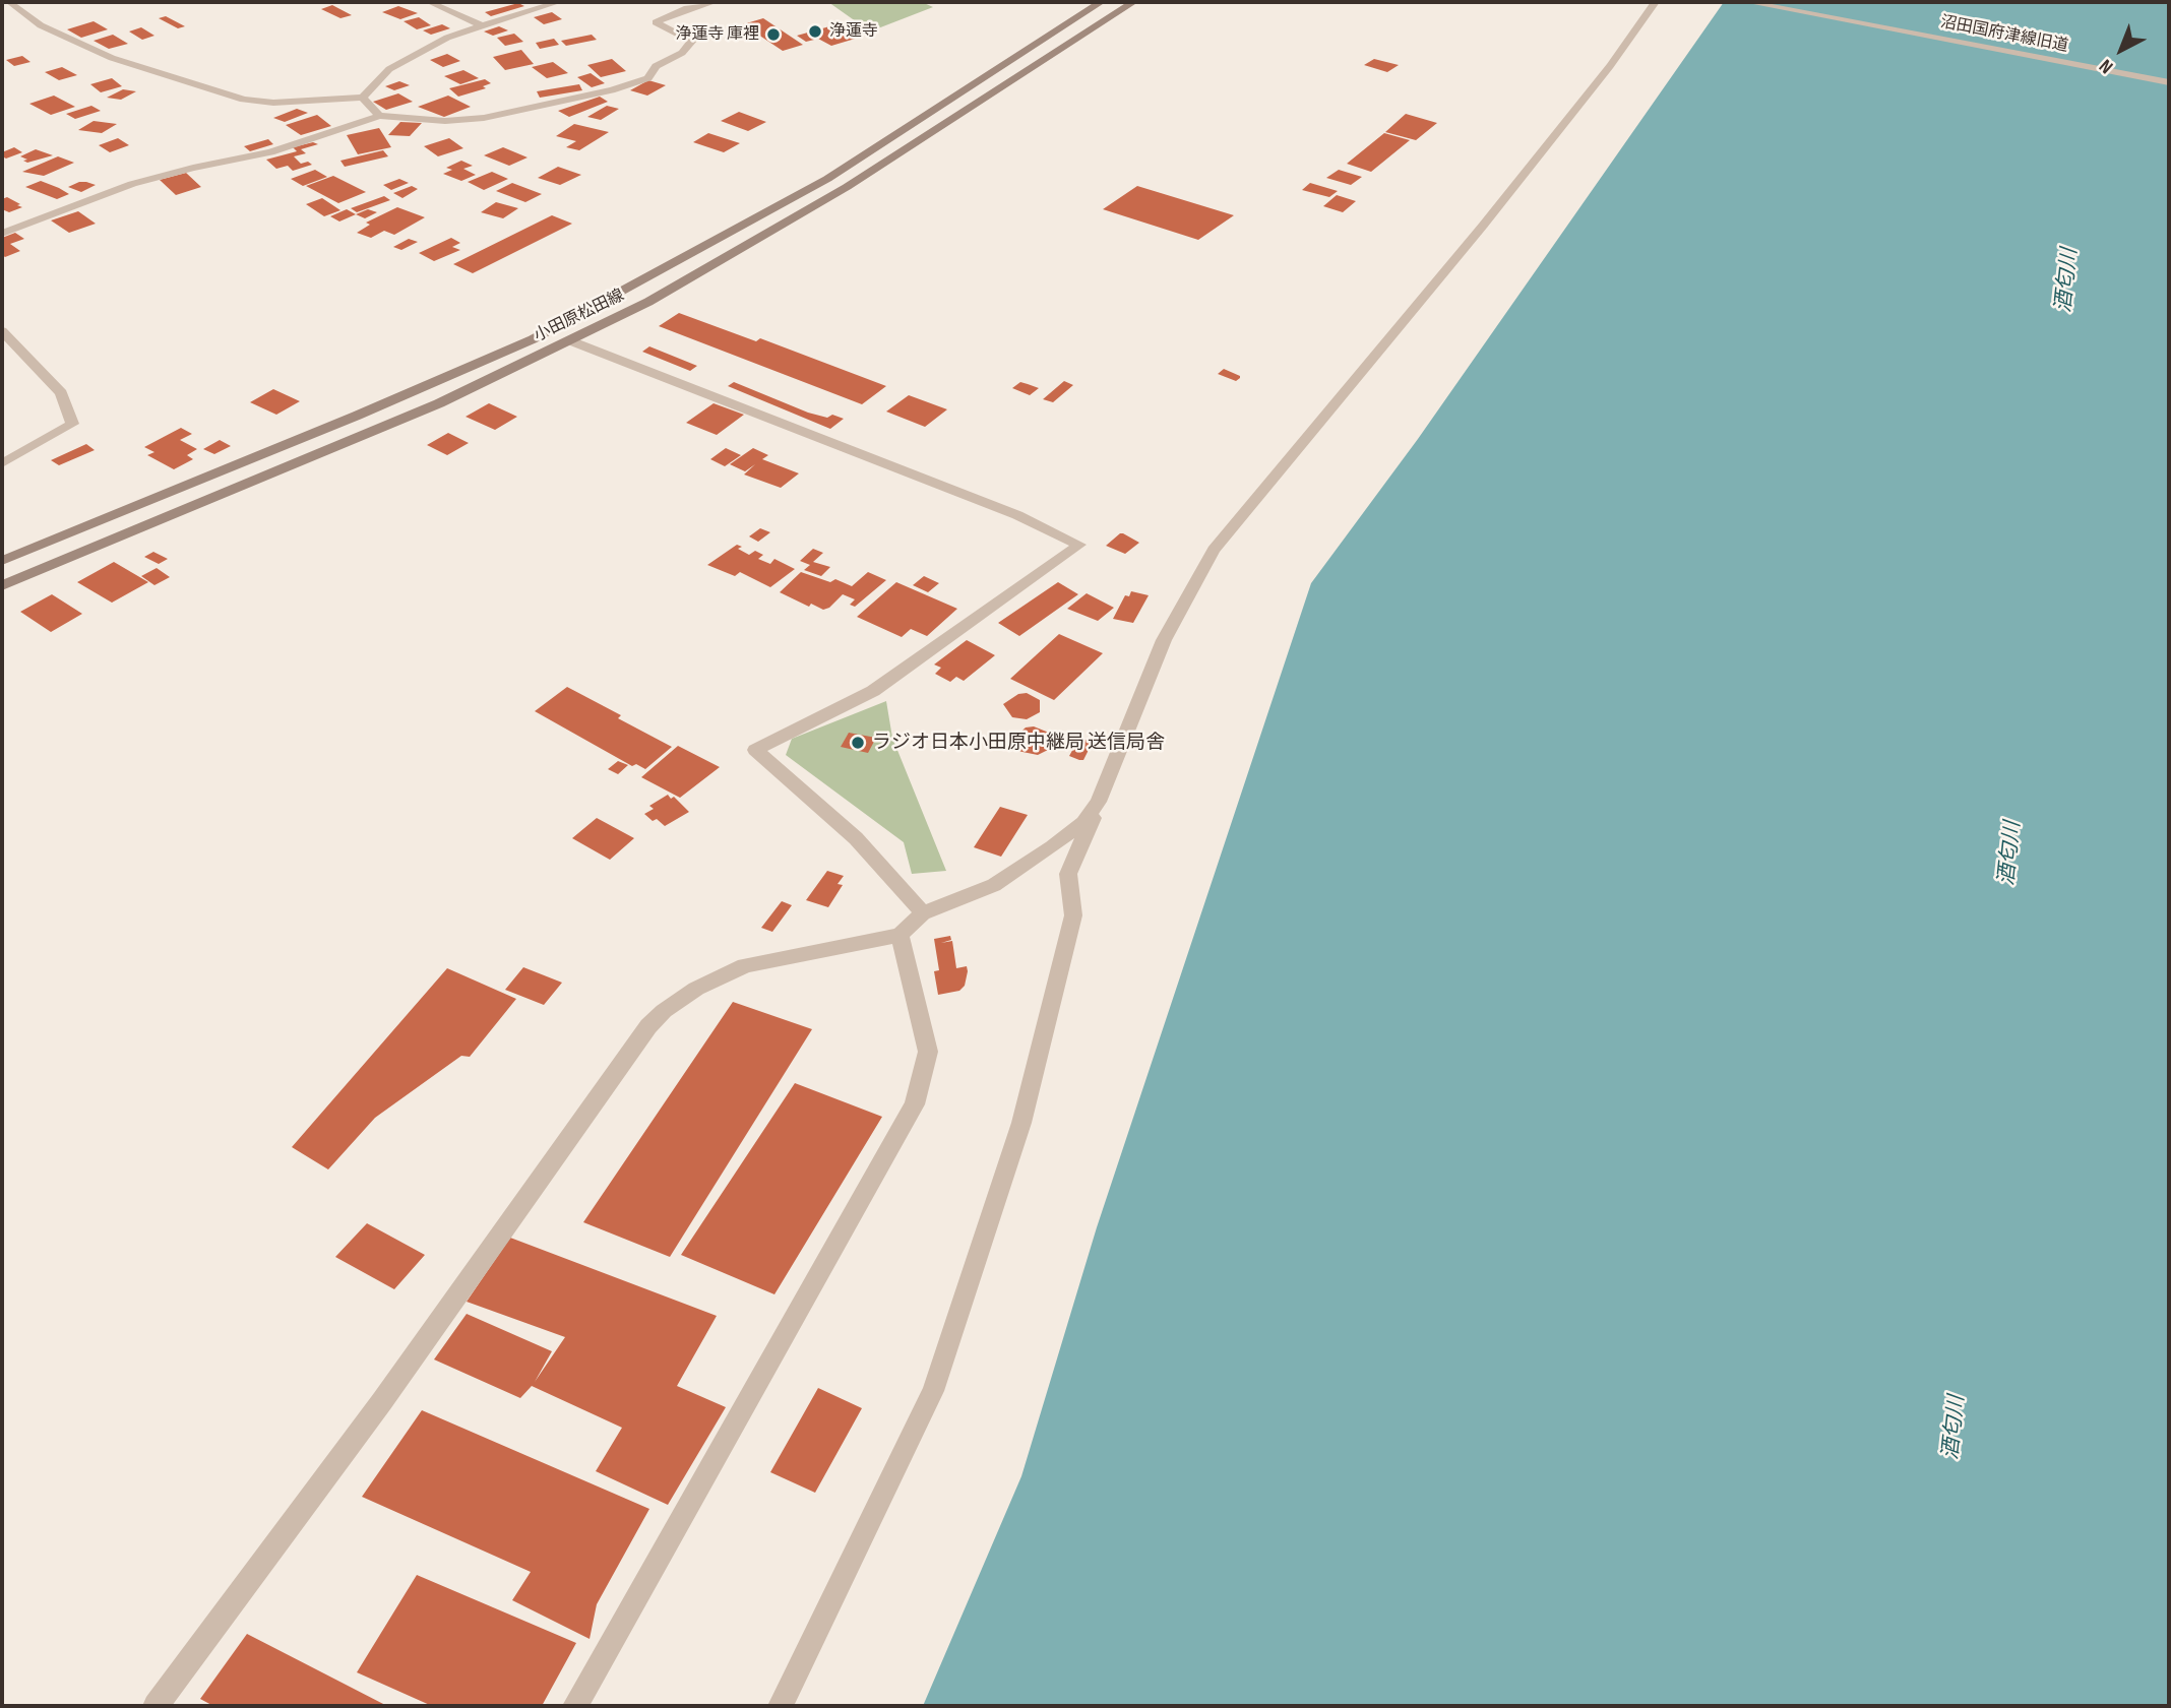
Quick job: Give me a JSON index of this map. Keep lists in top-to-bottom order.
{
  "streets": {
    "main road": ["小田原松田線"],
    "street": ["沼田国府津線旧道"]
  },
  "water": ["酒匂川"],
  "places": ["浄蓮寺", "浄蓮寺 庫裡", "ラジオ日本小田原中継局 送信局舎"],
  "north": "bottom left"
}
